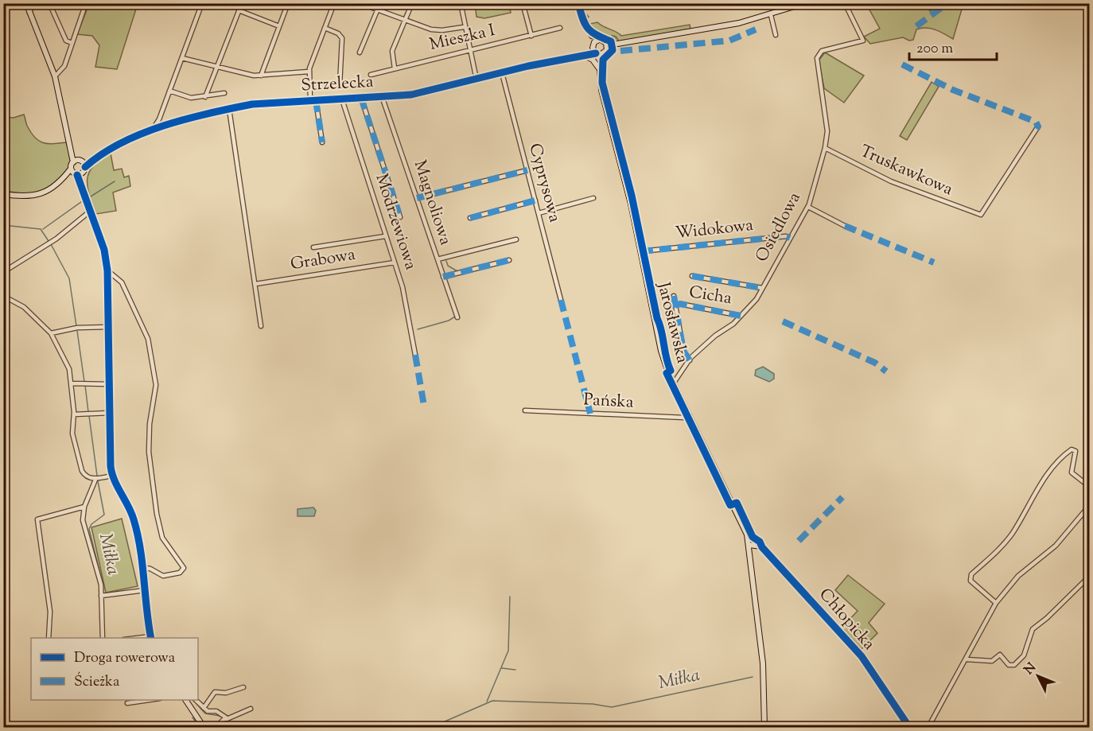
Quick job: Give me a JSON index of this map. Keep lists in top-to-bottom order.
{
  "streets": {
    "street": [
      "Mieszka I",
      "Strzelecka",
      "Truskawkowa",
      "Cyprysowa",
      "Magnoliowa",
      "Modrzewiowa",
      "Osiedlowa",
      "Widokowa",
      "Grabowa",
      "Cicha",
      "Jarosławska",
      "Pańska",
      "Chłopicka"
    ]
  },
  "crossings": [
    ["Strzelecka", "Cyprysowa"],
    ["Strzelecka", "Magnoliowa"],
    ["Strzelecka", "Modrzewiowa"],
    ["Strzelecka", "Jarosławska"],
    ["Truskawkowa", "Osiedlowa"],
    ["Modrzewiowa", "Grabowa"],
    ["Osiedlowa", "Widokowa"],
    ["Osiedlowa", "Cicha"],
    ["Osiedlowa", "Jarosławska"],
    ["Widokowa", "Jarosławska"],
    ["Jarosławska", "Pańska"],
    ["Jarosławska", "Chłopicka"]
  ],
  "water": ["Miłka"],
  "legend": ["Droga rowerowa", "Ścieżka"],
  "scale_bar": "200 m",
  "north": "top left"
}
